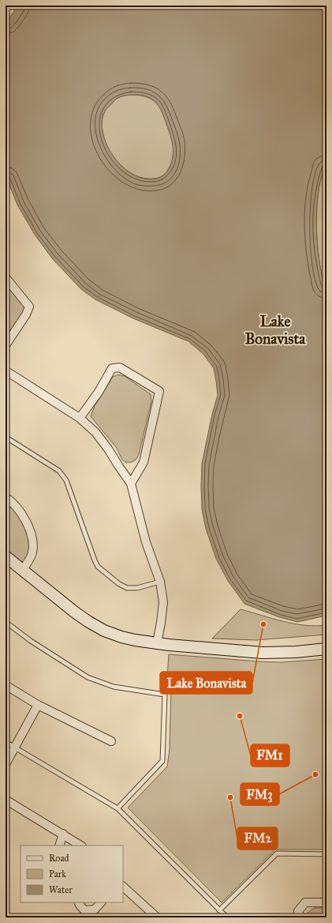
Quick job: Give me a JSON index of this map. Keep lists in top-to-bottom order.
{
  "districts": ["Lake Bonavista"],
  "places": [
    "Lake Bonavista",
    "FM1",
    "FM3",
    "FM2"
  ],
  "legend": ["Road", "Park", "Water"]
}
